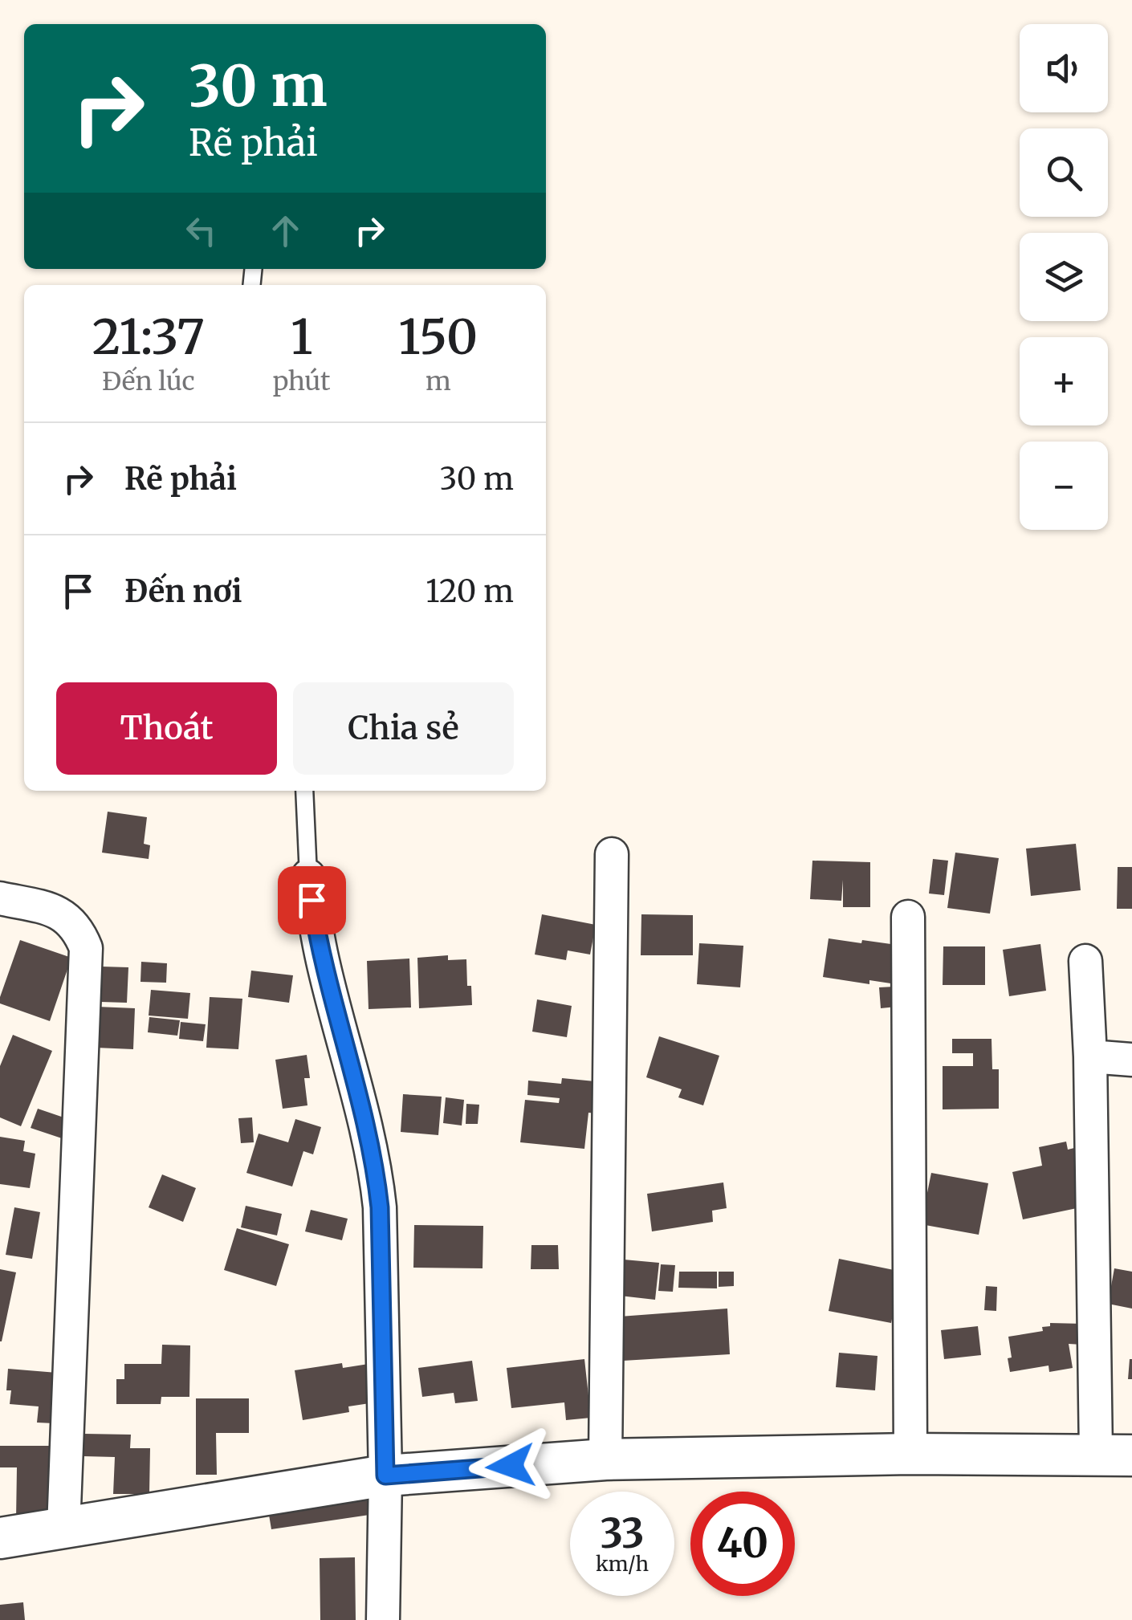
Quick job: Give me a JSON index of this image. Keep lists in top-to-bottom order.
{
  "page": {
    "map_buttons": ["+", "−"],
    "turn": ["30 m", "Rẽ phải"],
    "eta": [
      "21:37",
      "Đến lúc",
      "1",
      "phút",
      "150",
      "m"
    ],
    "list": [
      {
        "name": "Rẽ phải",
        "value": "30 m"
      },
      {
        "name": "Đến nơi",
        "value": "120 m"
      }
    ],
    "buttons": ["Thoát", "Chia sẻ"],
    "speed": "33 km/h",
    "limit": "40"
  }
}
